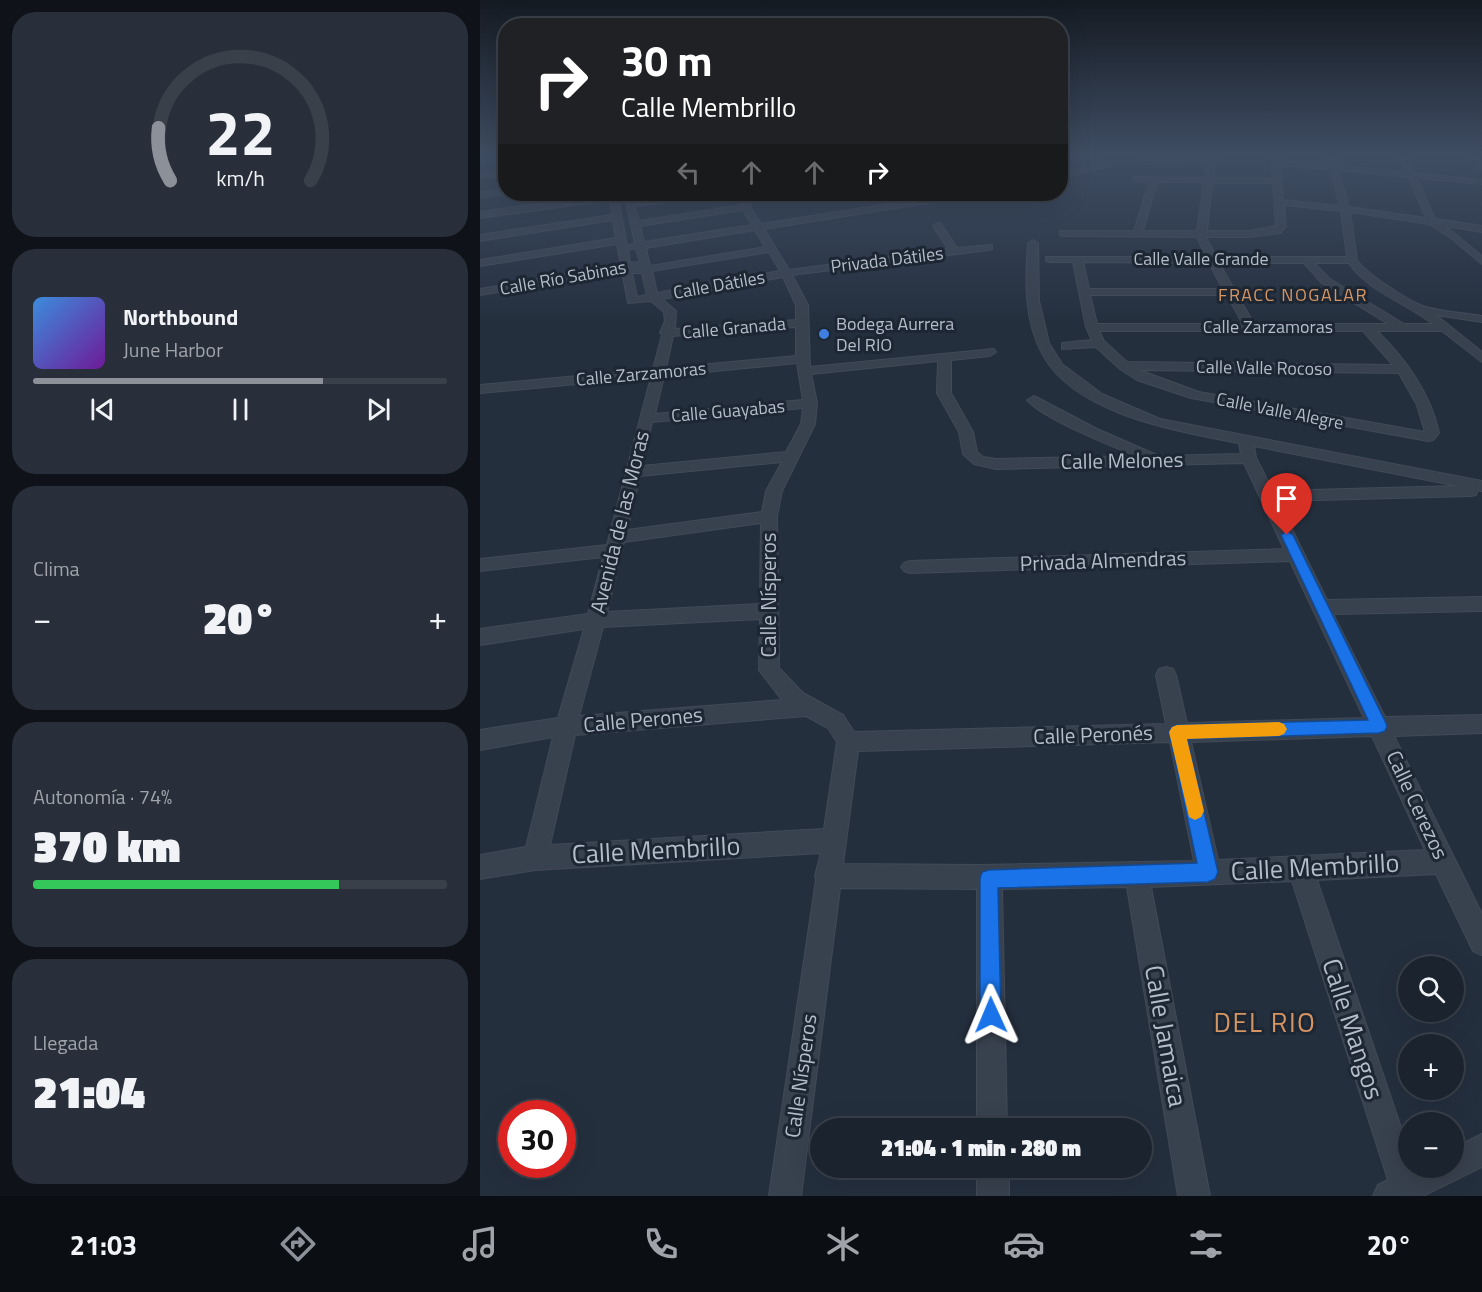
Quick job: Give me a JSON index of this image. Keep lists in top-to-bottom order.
{
  "streets": {
    "street": [
      "Calle Valle Grande",
      "Privada Dátiles",
      "Calle Río Sabinas",
      "Calle Dátiles",
      "Calle Zarzamoras",
      "Calle Granada",
      "Calle Valle Rocoso",
      "Calle Guayabas",
      "Calle Valle Alegre",
      "Calle Melones",
      "Avenida de las Moras",
      "Privada Almendras",
      "Calle Nísperos",
      "Calle Perones",
      "Calle Peronés",
      "Calle Cerezos",
      "Calle Membrillo",
      "Calle Mangos",
      "Calle Jamaica"
    ]
  },
  "crossings": [
    ["Calle Valle Grande", "Calle Valle Alegre"],
    ["Privada Dátiles", "Calle Dátiles"],
    ["Privada Dátiles", "Calle Nísperos"],
    ["Calle Río Sabinas", "Calle Dátiles"],
    ["Calle Río Sabinas", "Calle Nísperos"],
    ["Calle Dátiles", "Avenida de las Moras"],
    ["Calle Dátiles", "Calle Nísperos"],
    ["Calle Zarzamoras", "Calle Valle Alegre"],
    ["Calle Zarzamoras", "Calle Melones"],
    ["Calle Zarzamoras", "Avenida de las Moras"],
    ["Calle Zarzamoras", "Calle Nísperos"],
    ["Calle Granada", "Avenida de las Moras"],
    ["Calle Granada", "Calle Nísperos"],
    ["Calle Valle Rocoso", "Calle Valle Alegre"],
    ["Calle Guayabas", "Avenida de las Moras"],
    ["Calle Guayabas", "Calle Nísperos"],
    ["Calle Melones", "Calle Cerezos"],
    ["Avenida de las Moras", "Calle Perones"],
    ["Avenida de las Moras", "Calle Membrillo"],
    ["Privada Almendras", "Calle Cerezos"],
    ["Calle Nísperos", "Calle Perones"],
    ["Calle Nísperos", "Calle Peronés"],
    ["Calle Nísperos", "Calle Membrillo"],
    ["Calle Peronés", "Calle Cerezos"],
    ["Calle Cerezos", "Calle Membrillo"],
    ["Calle Membrillo", "Calle Mangos"],
    ["Calle Membrillo", "Calle Jamaica"]
  ],
  "districts": ["FRACC NOGALAR", "DEL RIO"],
  "places": ["Bodega Aurrera Del RIO"],
  "page": {
    "turn": ["30 m", "Calle Membrillo"],
    "song": ["Northbound", "June Harbor"],
    "tile": [
      "Clima",
      ["Autonomía · 74%", "370 km"],
      ["Llegada", "21:04"]
    ],
    "heat": ["−", "20°", "+"],
    "map_buttons": ["+", "−"],
    "limit": "30",
    "trip": "21:04 · 1 min · 280 m",
    "tabs": ["21:03", "20°"],
    "gauge": ["22", "km/h"]
  }
}
